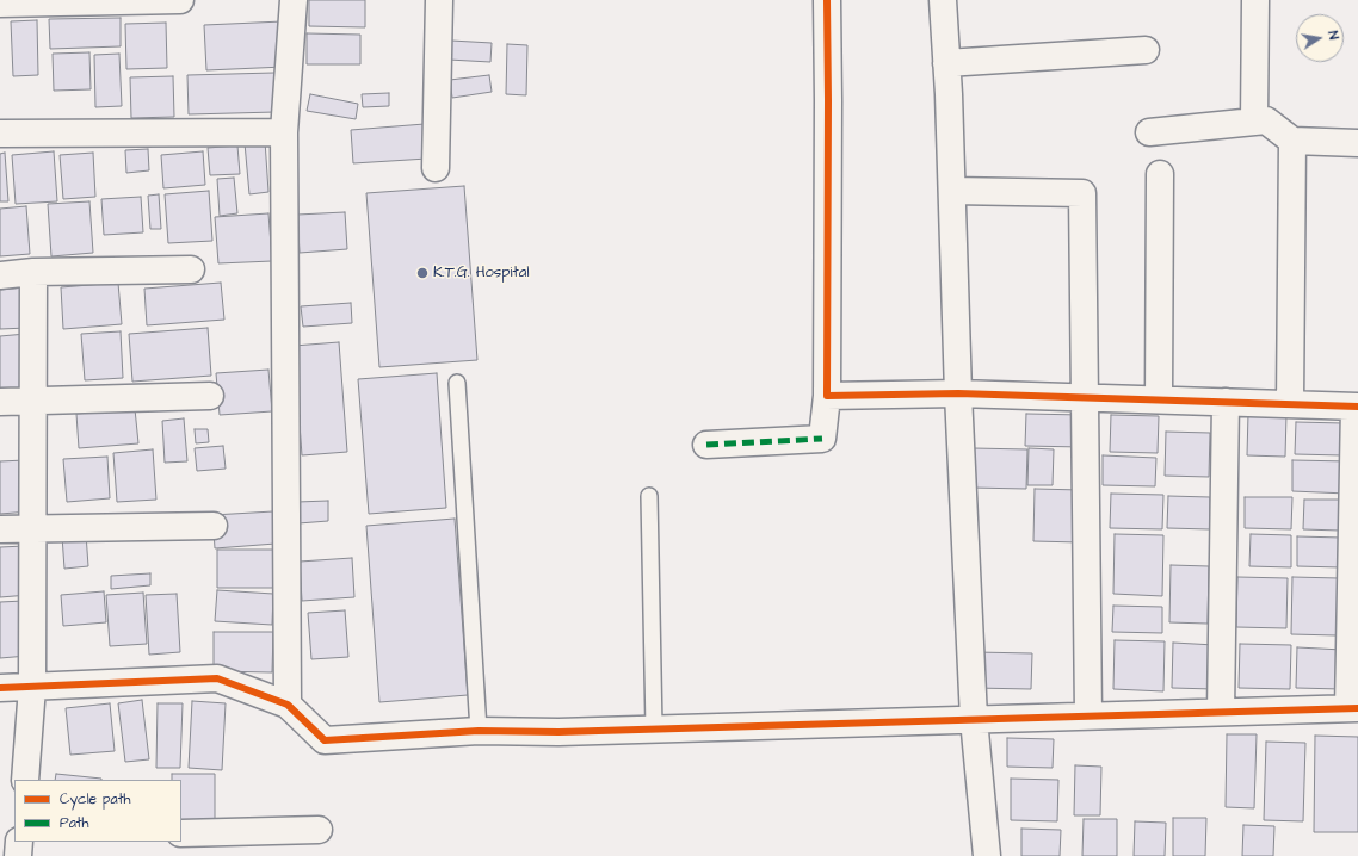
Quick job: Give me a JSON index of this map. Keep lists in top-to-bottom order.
{
  "places": ["K.T.G. Hospital"],
  "legend": ["Cycle path", "Path"],
  "north": "right"
}
